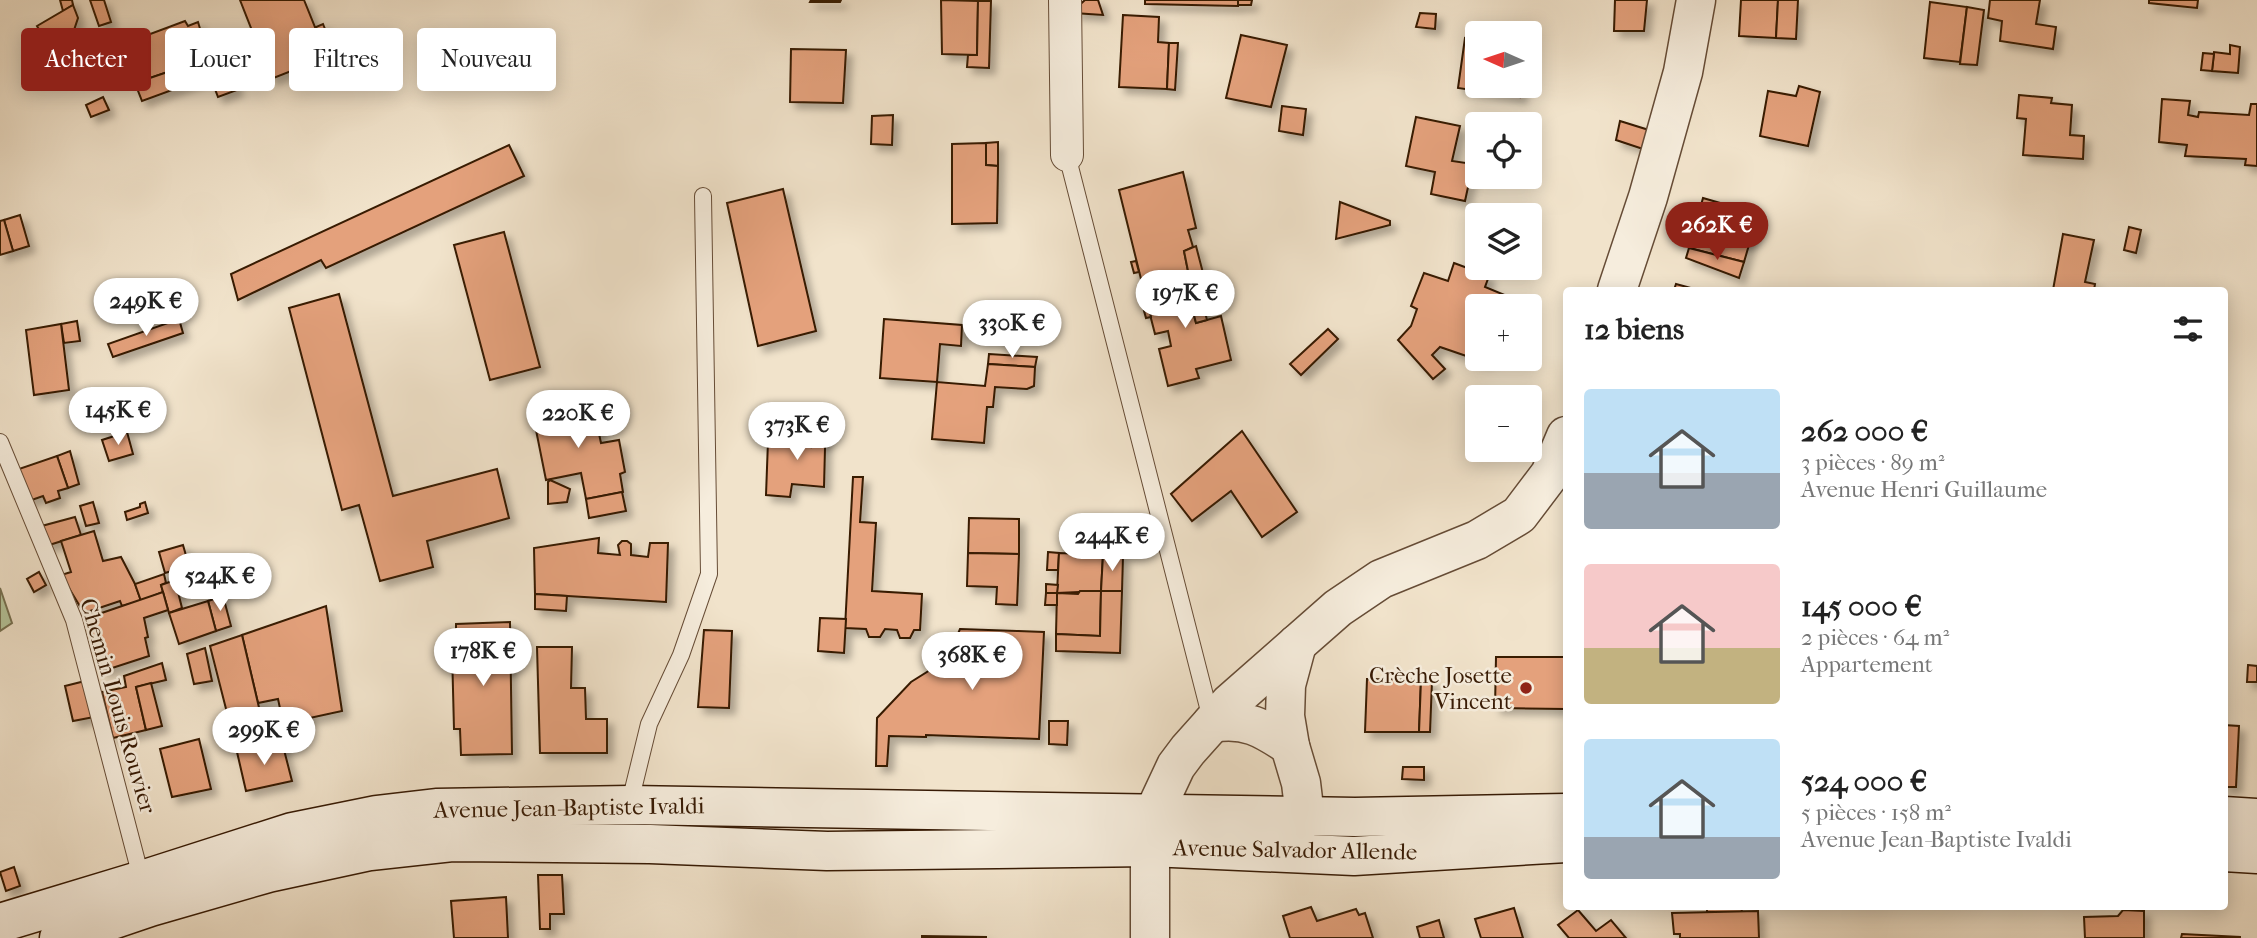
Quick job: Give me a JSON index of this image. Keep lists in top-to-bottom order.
{
  "streets": {
    "main road": ["Avenue Jean-Baptiste Ivaldi", "Avenue Salvador Allende"],
    "lane": ["Chemin Louis Rouvier"]
  },
  "crossings": [
    ["Chemin Louis Rouvier", "Avenue Jean-Baptiste Ivaldi"],
    ["Avenue Jean-Baptiste Ivaldi", "Avenue Salvador Allende"]
  ],
  "places": ["Crèche Josette Vincent"],
  "north": "left",
  "page": {
    "map_buttons": ["+", "−"],
    "chip": [
      "Acheter",
      "Louer",
      "Filtres",
      "Nouveau"
    ],
    "price": [
      "262K €",
      "197K €",
      "249K €",
      "330K €",
      "145K €",
      "220K €",
      "373K €",
      "244K €",
      "524K €",
      "178K €",
      "368K €",
      "299K €"
    ],
    "heading": "12 biens",
    "list": [
      {
        "name": "262 000 €",
        "note": "3 pièces · 89 m² · Avenue Henri Guillaume"
      },
      {
        "name": "145 000 €",
        "note": "2 pièces · 64 m² · Appartement"
      },
      {
        "name": "524 000 €",
        "note": "5 pièces · 158 m² · Avenue Jean-Baptiste Ivaldi"
      }
    ]
  }
}
